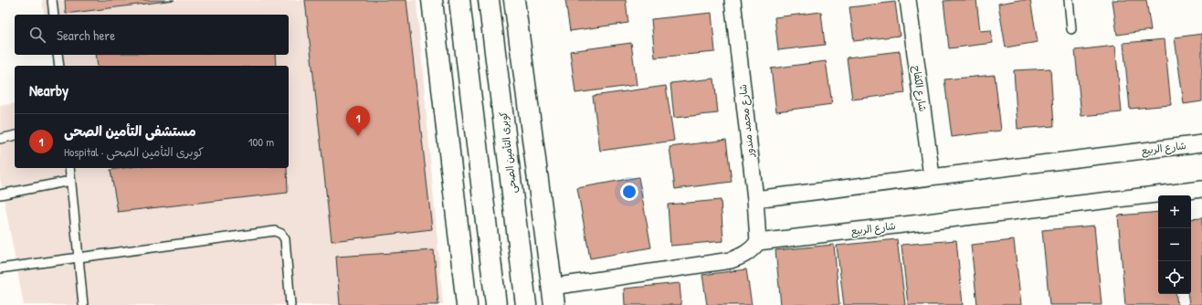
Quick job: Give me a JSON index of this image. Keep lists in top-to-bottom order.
{
  "streets": {
    "main road": ["كوبرى التأمين الصحى"],
    "street": ["شارع الكفاح", "شارع محمد مندور", "شارع الربيع"]
  },
  "crossings": [
    ["شارع الكفاح", "شارع الربيع"],
    ["شارع محمد مندور", "شارع الربيع"]
  ],
  "page": {
    "search": "Search here",
    "heading": "Nearby",
    "pins": "1",
    "list": [
      {
        "mark": "1",
        "name": "مستشفى التأمين الصحى",
        "note": "Hospital · كوبرى التأمين الصحى",
        "value": "100 m"
      }
    ],
    "map_buttons": ["+", "−"]
  }
}
